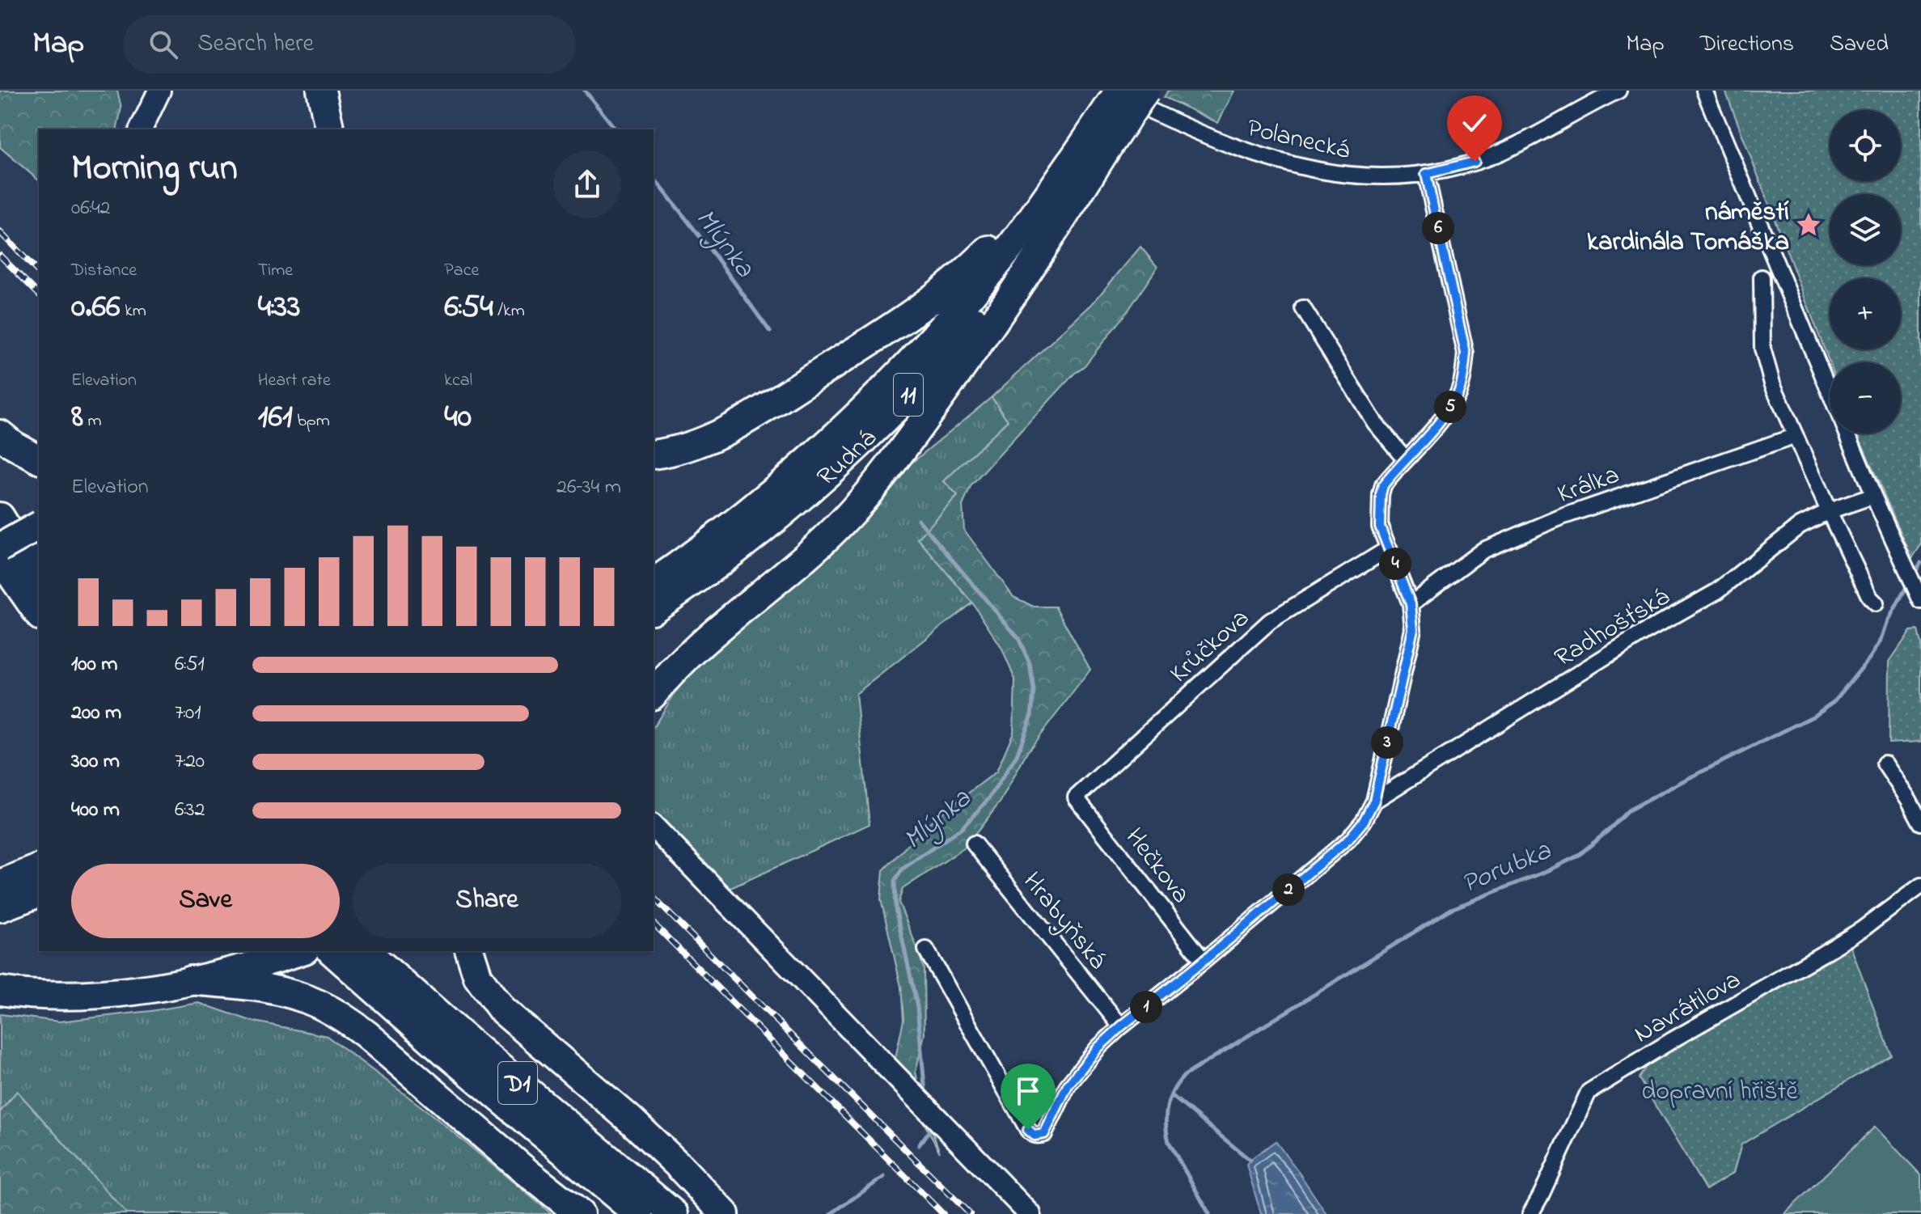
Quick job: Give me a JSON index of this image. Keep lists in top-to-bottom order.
{
  "streets": {
    "highway": ["11", "Rudná", "D1"],
    "street": [
      "Polanecká",
      "Králka",
      "Radhošťská",
      "Krůčkova",
      "Hečkova",
      "Hrabyňská",
      "Navrátilova"
    ]
  },
  "crossings": [
    ["Polanecká", "11"],
    ["11", "Rudná"],
    ["Krůčkova", "Hečkova"]
  ],
  "water": ["Mlýnka", "Porubka"],
  "parks": ["dopravní hřiště"],
  "places": {
    "place": ["náměstí kardinála Tomáška"]
  },
  "page": {
    "header": "Map",
    "search": "Search here",
    "nav": ["Map", "Directions", "Saved"],
    "map_buttons": ["+", "−"],
    "heading": ["Morning run", "06:42"],
    "pins": [
      "6",
      "5",
      "4",
      "3",
      "2",
      "1"
    ],
    "stats": [
      ["Distance", "0.66 km"],
      ["Time", "4:33"],
      ["Pace", "6:54 /km"],
      ["Elevation", "8 m"],
      ["Heart rate", "161 bpm"],
      ["kcal", "40"]
    ],
    "chart": ["Elevation", "26–34 m"],
    "list": [
      {
        "name": "100 m",
        "note": "6:51"
      },
      {
        "name": "200 m",
        "note": "7:01"
      },
      {
        "name": "300 m",
        "note": "7:20"
      },
      {
        "name": "400 m",
        "note": "6:32"
      }
    ],
    "buttons": ["Save", "Share"]
  }
}
